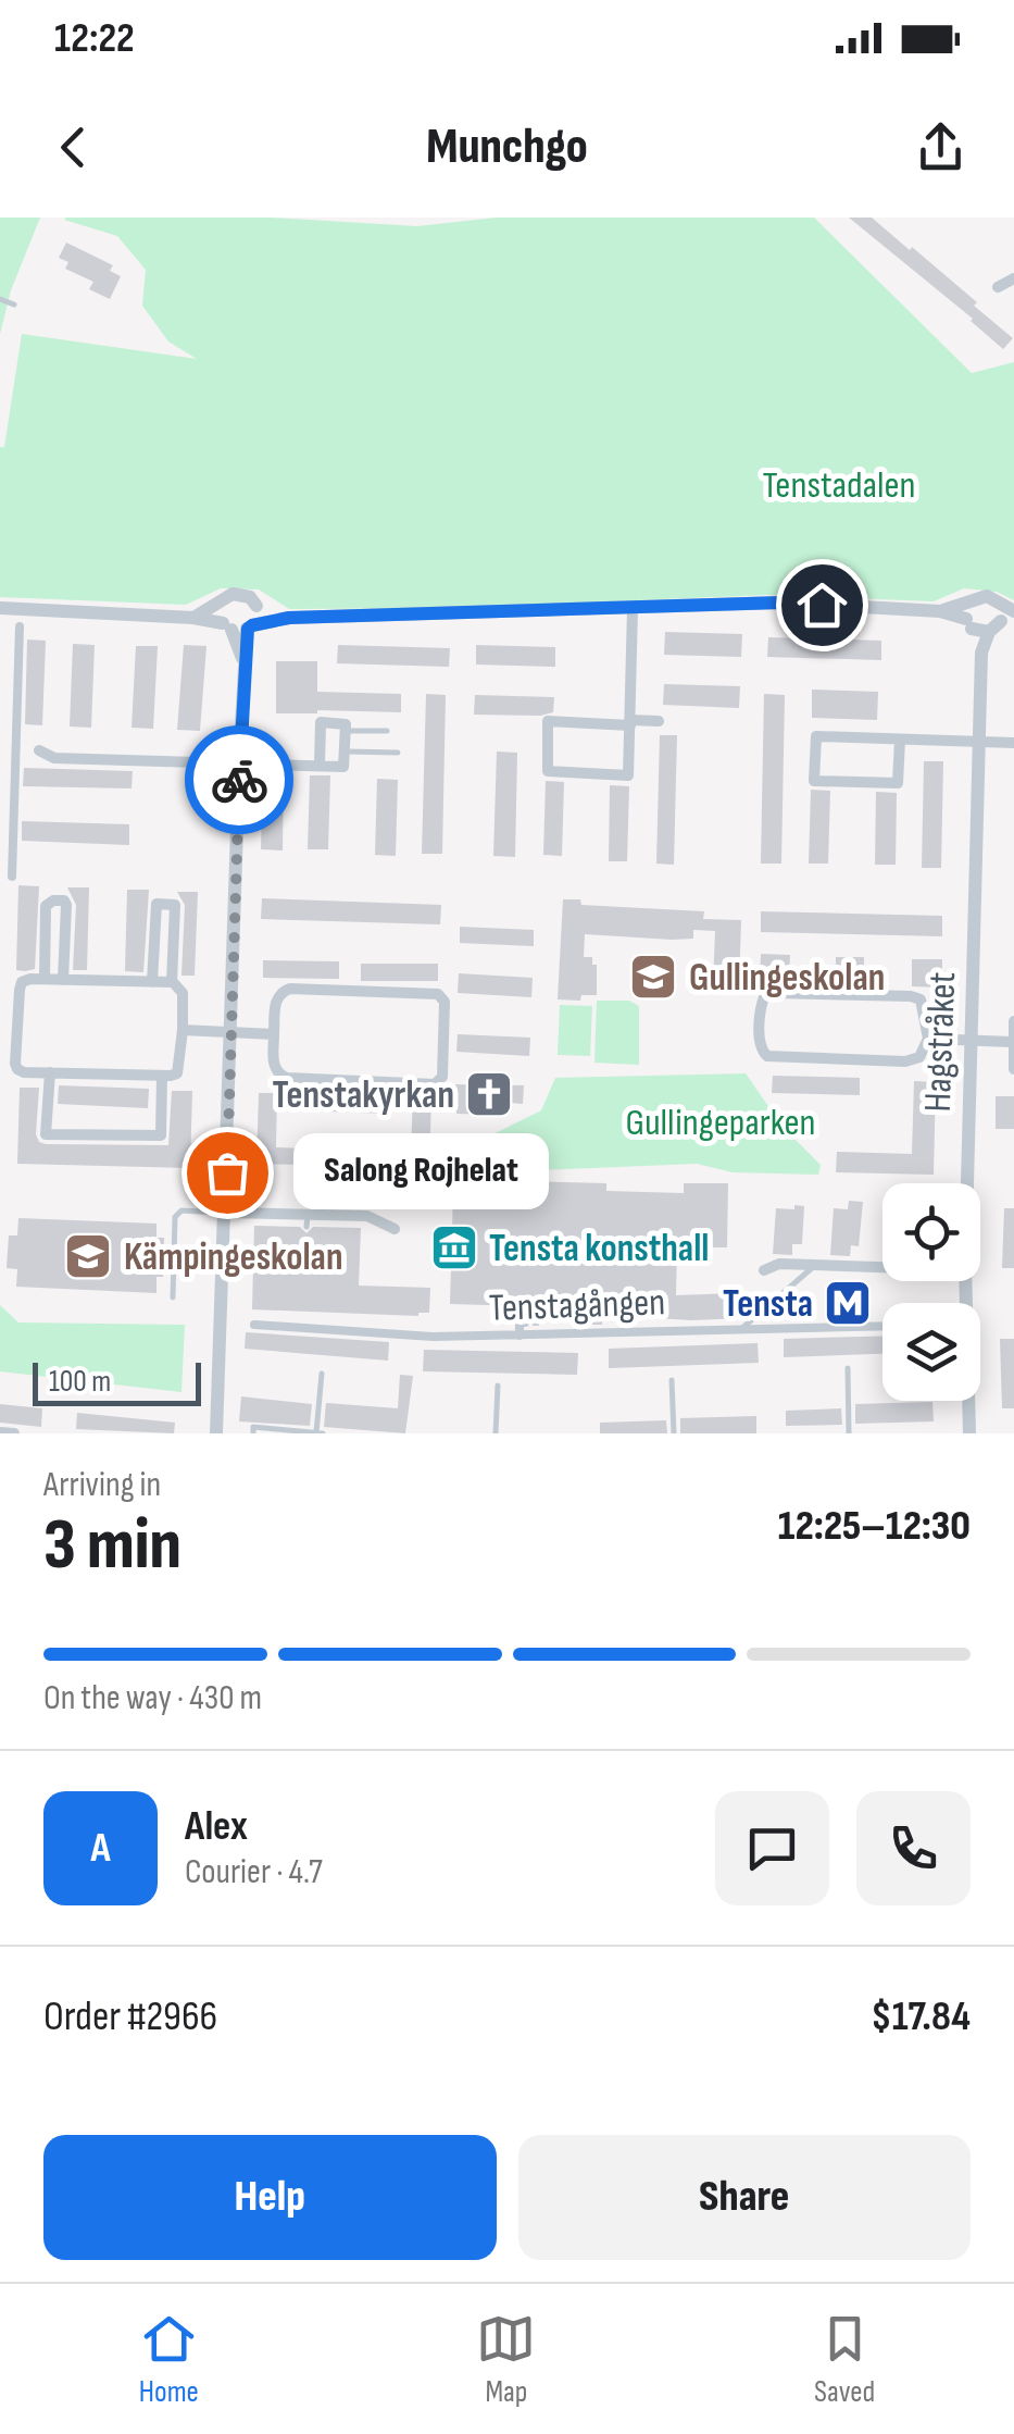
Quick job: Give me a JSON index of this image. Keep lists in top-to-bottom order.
{
  "streets": {
    "street": ["Hagstråket", "Tenstagången"]
  },
  "parks": ["Tenstadalen", "Gullingeparken"],
  "places": {
    "school or university": ["Gullingeskolan", "Kämpingeskolan"],
    "church": ["Tenstakyrkan"],
    "other": ["Salong Rojhelat"],
    "museum": ["Tensta konsthall"],
    "metro station": ["Tensta"]
  },
  "scale_bar": "100 m",
  "page": {
    "status": "12:22",
    "header": "Munchgo",
    "bubble": "Salong Rojhelat",
    "scale": "100 m",
    "heading": ["3 min", "Arriving in", "12:25–12:30"],
    "panel": [
      "Alex",
      "Courier · 4.7",
      "Order #2966",
      "$17.84"
    ],
    "bar": "On the way · 430 m",
    "round": "A",
    "buttons": ["Help", "Share"],
    "tabs": ["Home", "Map", "Saved"]
  }
}
